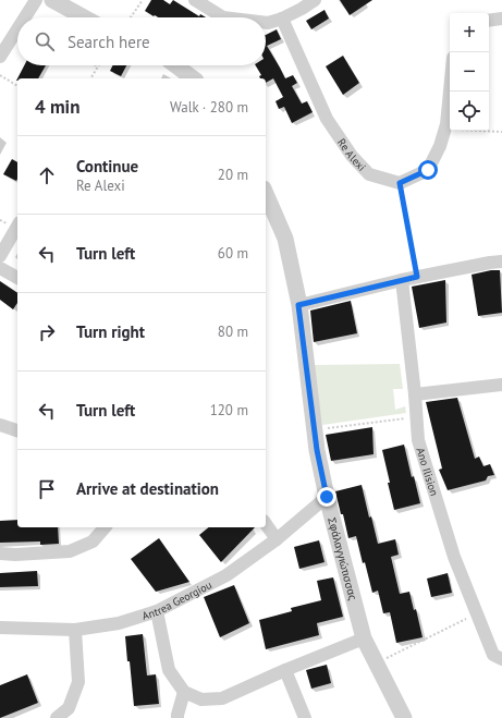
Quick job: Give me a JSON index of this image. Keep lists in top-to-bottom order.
{
  "streets": {
    "street": [
      "Re Alexi",
      "Ano Ilision",
      "Σφάλαγγιώτισσας",
      "Antrea Georgiou"
    ]
  },
  "crossings": [
    ["Σφάλαγγιώτισσας", "Antrea Georgiou"]
  ],
  "page": {
    "map_buttons": ["+", "−"],
    "search": "Search here",
    "heading": ["4 min", "Walk · 280 m"],
    "list": [
      ["Continue", "Re Alexi", "20 m"],
      ["Turn left", "60 m"],
      ["Turn right", "80 m"],
      ["Turn left", "120 m"],
      "Arrive at destination"
    ]
  }
}
